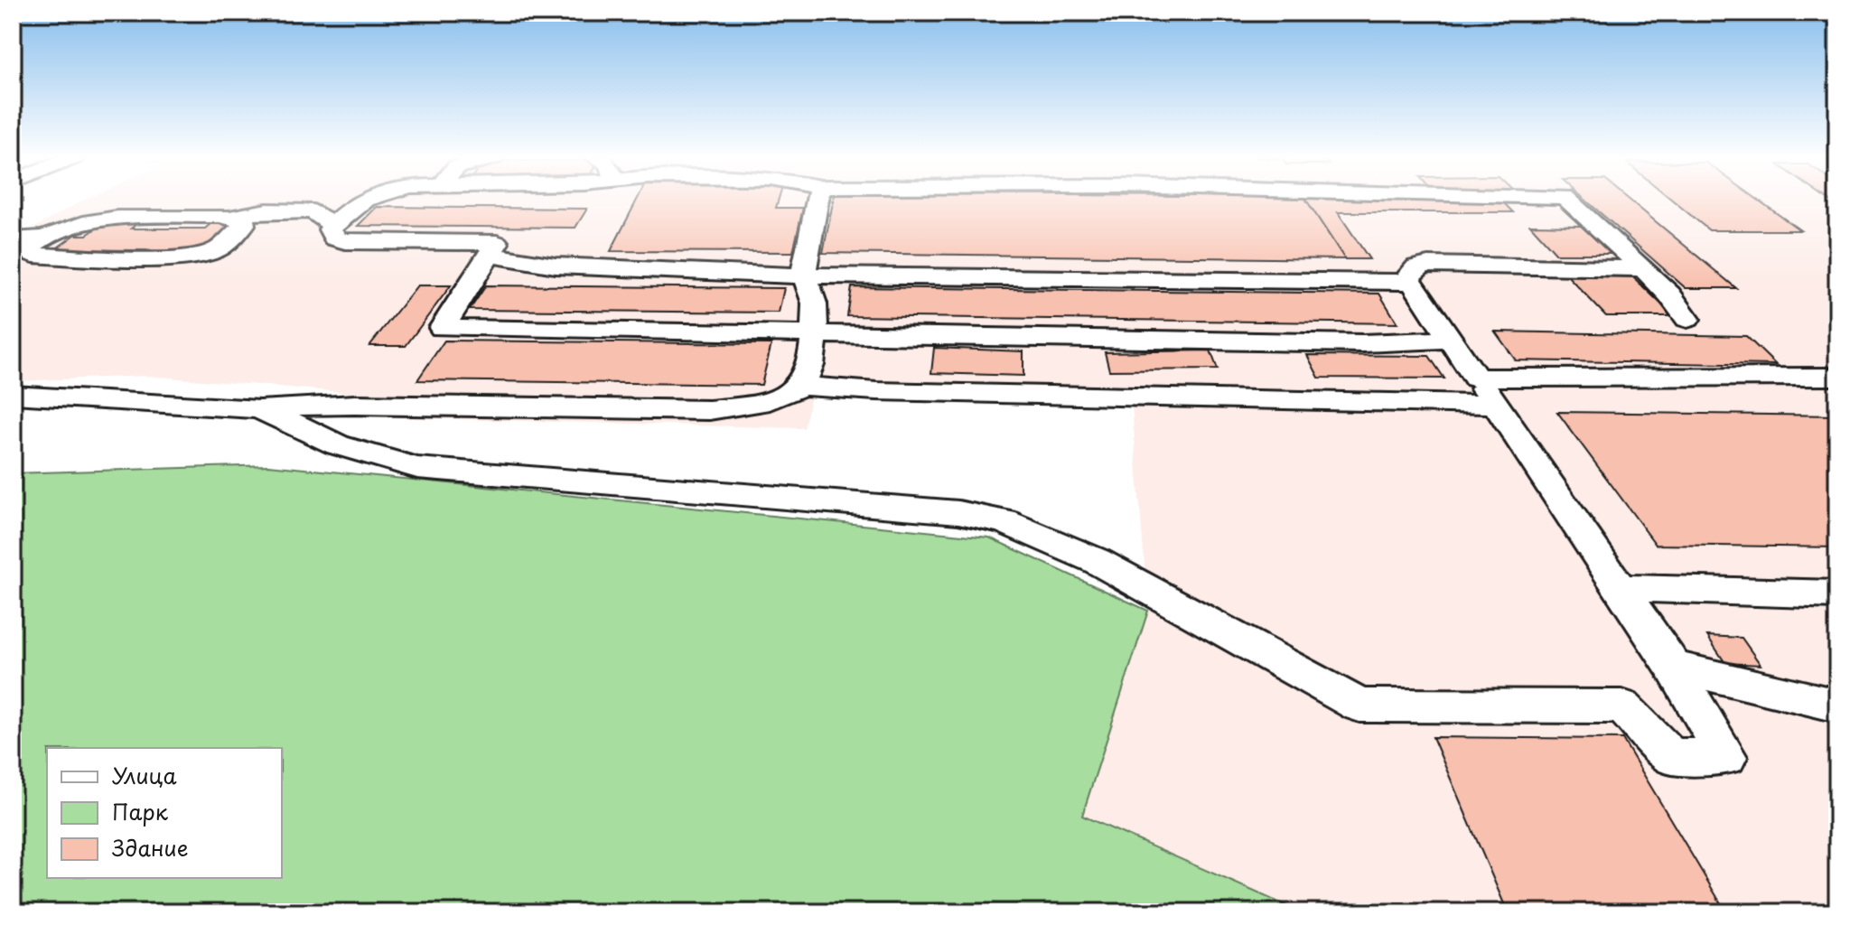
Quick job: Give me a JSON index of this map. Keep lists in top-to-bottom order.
{
  "legend": ["Улица", "Парк", "Здание"]
}
